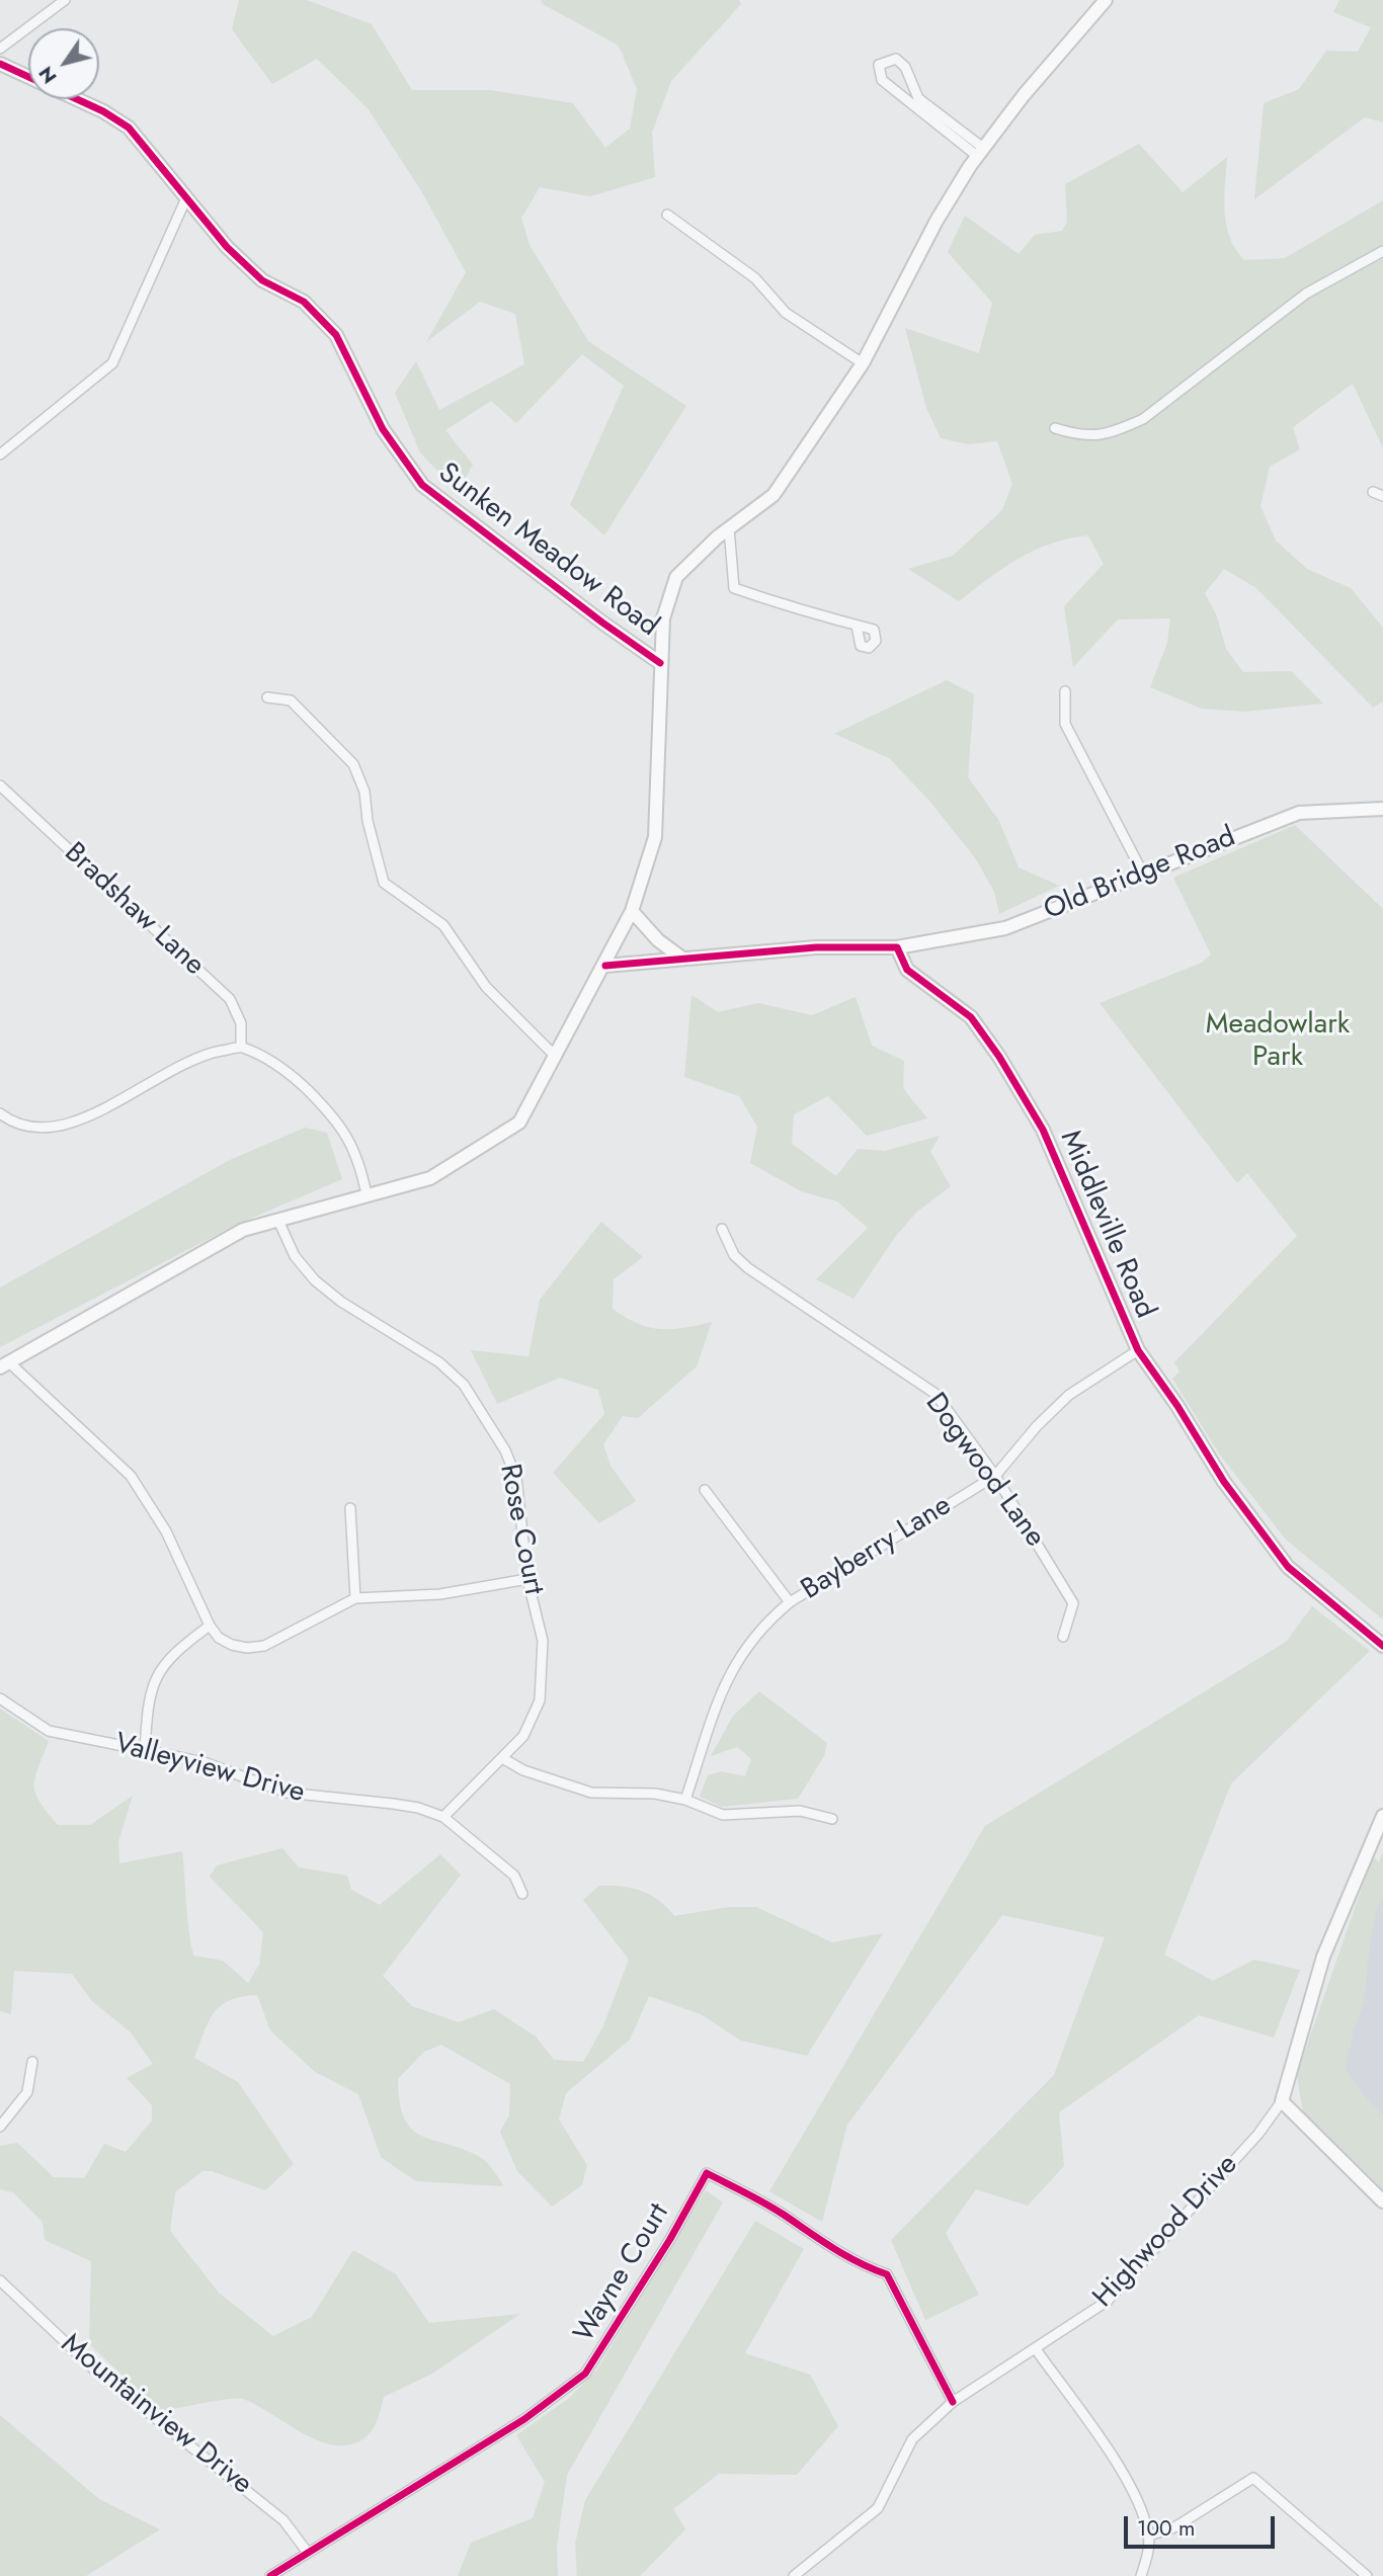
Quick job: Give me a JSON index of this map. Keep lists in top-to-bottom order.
{
  "streets": {
    "street": [
      "Sunken Meadow Road",
      "Old Bridge Road",
      "Bradshaw Lane",
      "Middleville Road",
      "Dogwood Lane",
      "Rose Court",
      "Bayberry Lane",
      "Valleyview Drive",
      "Highwood Drive",
      "Wayne Court",
      "Mountainview Drive"
    ]
  },
  "crossings": [
    ["Old Bridge Road", "Middleville Road"],
    ["Middleville Road", "Bayberry Lane"],
    ["Dogwood Lane", "Bayberry Lane"],
    ["Rose Court", "Valleyview Drive"],
    ["Highwood Drive", "Wayne Court"],
    ["Wayne Court", "Mountainview Drive"]
  ],
  "parks": ["Meadowlark Park"],
  "scale_bar": "100 m",
  "north": "bottom left"
}
